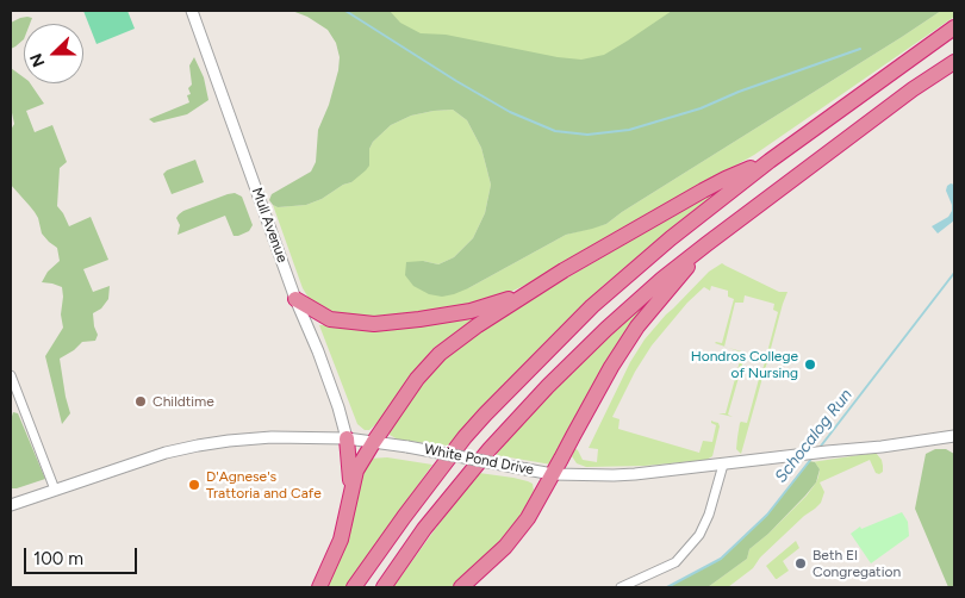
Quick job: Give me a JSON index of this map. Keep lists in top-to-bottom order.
{
  "streets": {
    "street": ["Mull Avenue", "White Pond Drive"]
  },
  "crossings": [
    ["Mull Avenue", "White Pond Drive"]
  ],
  "water": ["Schocalog Run"],
  "places": [
    "Hondros College of Nursing",
    "Childtime",
    "D'Agnese's Trattoria and Cafe",
    "Beth El Congregation"
  ],
  "scale_bar": "100 m",
  "north": "left"
}
